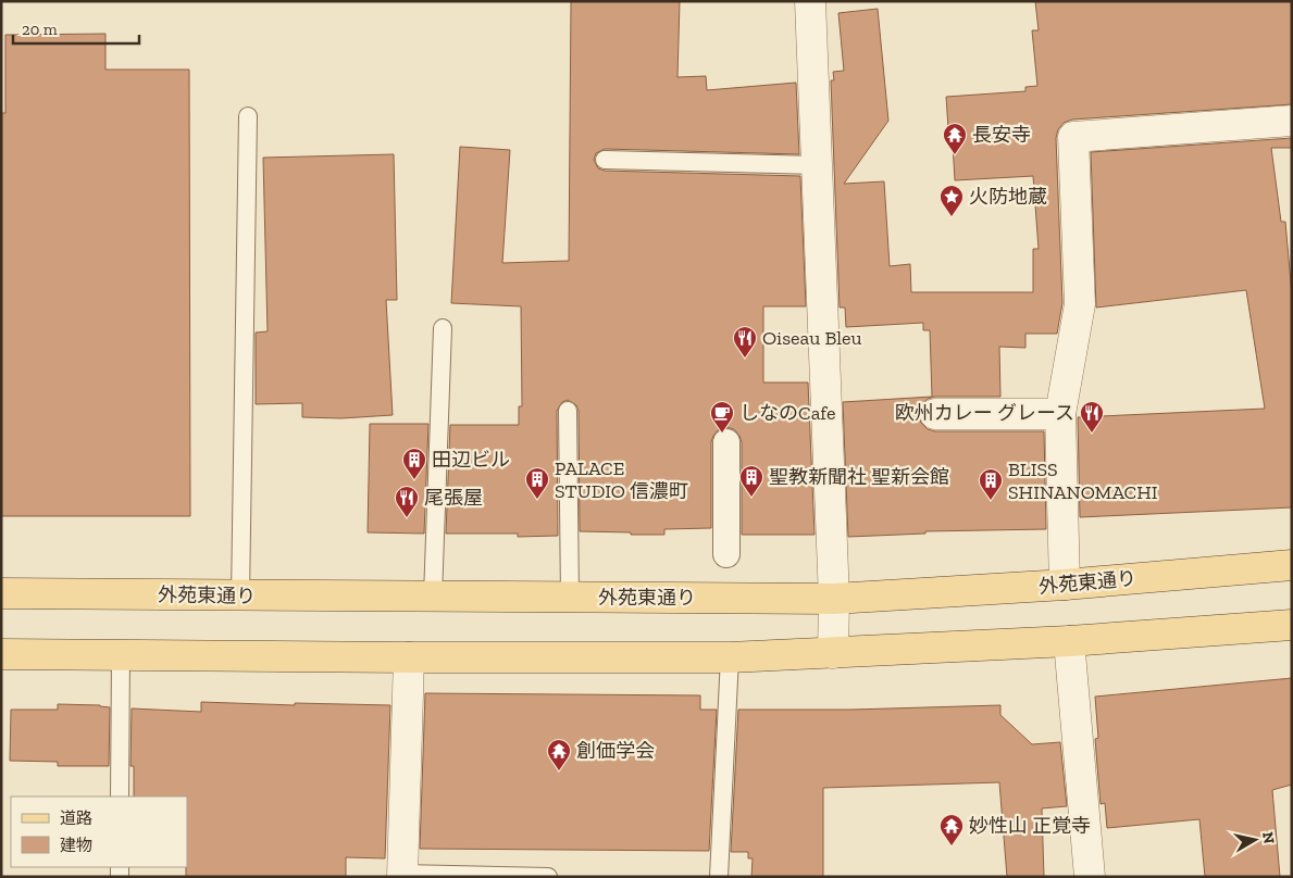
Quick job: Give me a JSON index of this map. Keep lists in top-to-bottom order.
{
  "streets": {
    "main road": ["外苑東通り"]
  },
  "places": {
    "temple": ["長安寺", "創価学会", "妙性山 正覚寺"],
    "place": ["火防地蔵"],
    "restaurant": ["Oiseau Bleu", "欧州カレー グレース", "尾張屋"],
    "cafe": ["しなのCafe"],
    "building": [
      "田辺ビル",
      "聖教新聞社 聖新会館",
      "PALACE STUDIO 信濃町",
      "BLISS SHINANOMACHI"
    ]
  },
  "legend": ["道路", "建物"],
  "scale_bar": "20 m",
  "north": "right"
}
